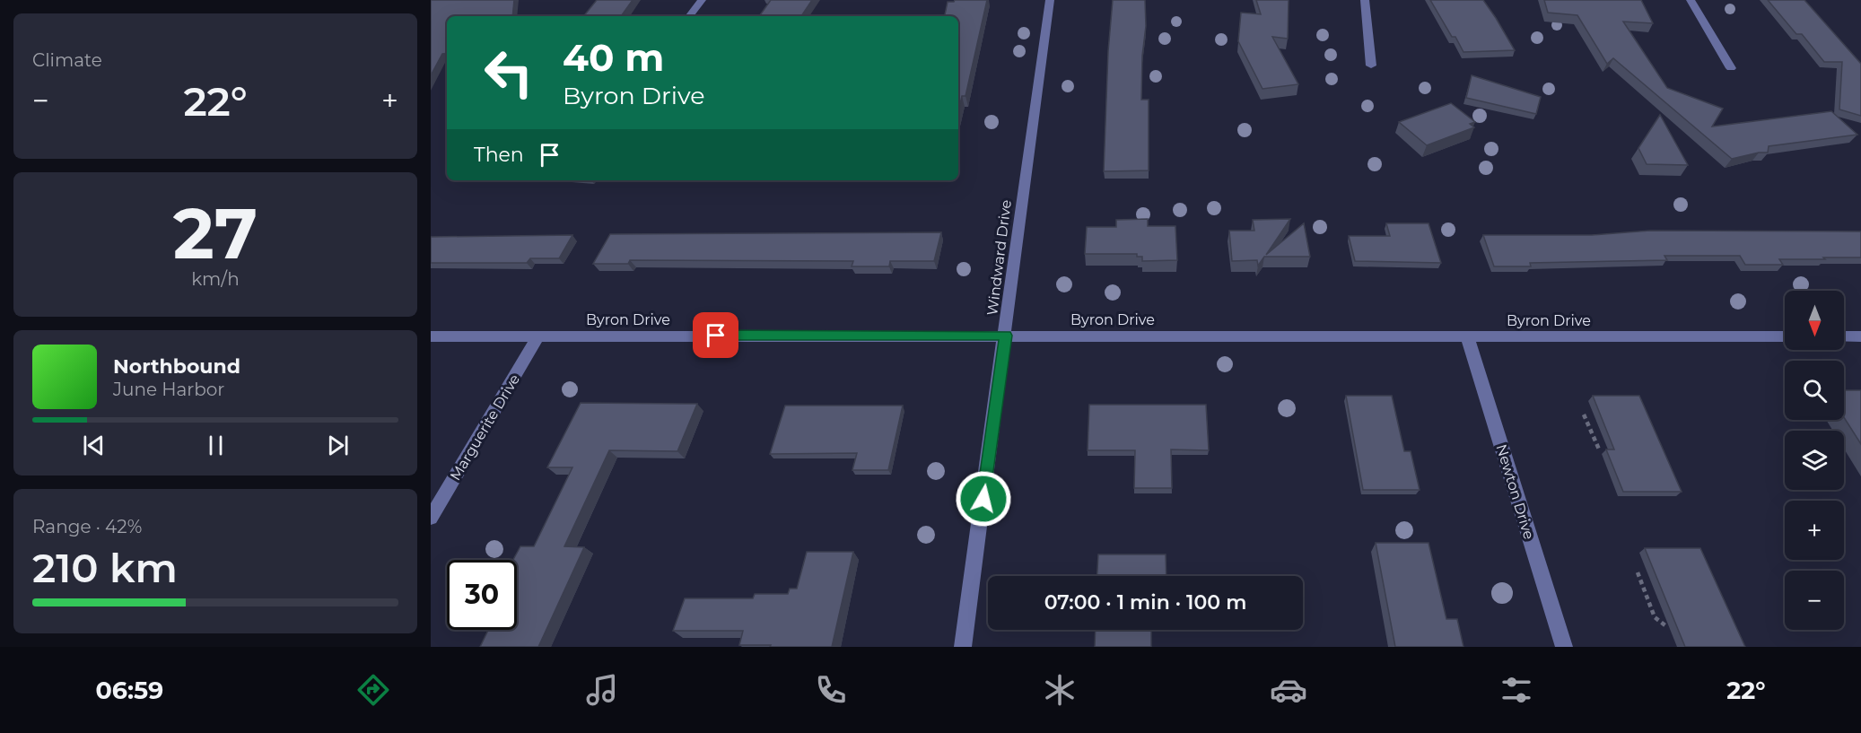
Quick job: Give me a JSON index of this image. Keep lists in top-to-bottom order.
{
  "streets": {
    "street": [
      "Windward Drive",
      "Byron Drive",
      "Marguerite Drive",
      "Newton Drive"
    ]
  },
  "crossings": [
    ["Windward Drive", "Byron Drive"],
    ["Byron Drive", "Marguerite Drive"],
    ["Byron Drive", "Newton Drive"]
  ],
  "north": "bottom",
  "page": {
    "tile": [
      "Climate",
      ["27", "km/h"],
      ["Range · 42%", "210 km"]
    ],
    "turn": ["40 m", "Byron Drive"],
    "heat": ["−", "22°", "+"],
    "then": "Then",
    "map_buttons": ["+", "−"],
    "song": ["Northbound", "June Harbor"],
    "limit": "30",
    "trip": "07:00 · 1 min · 100 m",
    "tabs": ["06:59", "22°"]
  }
}
